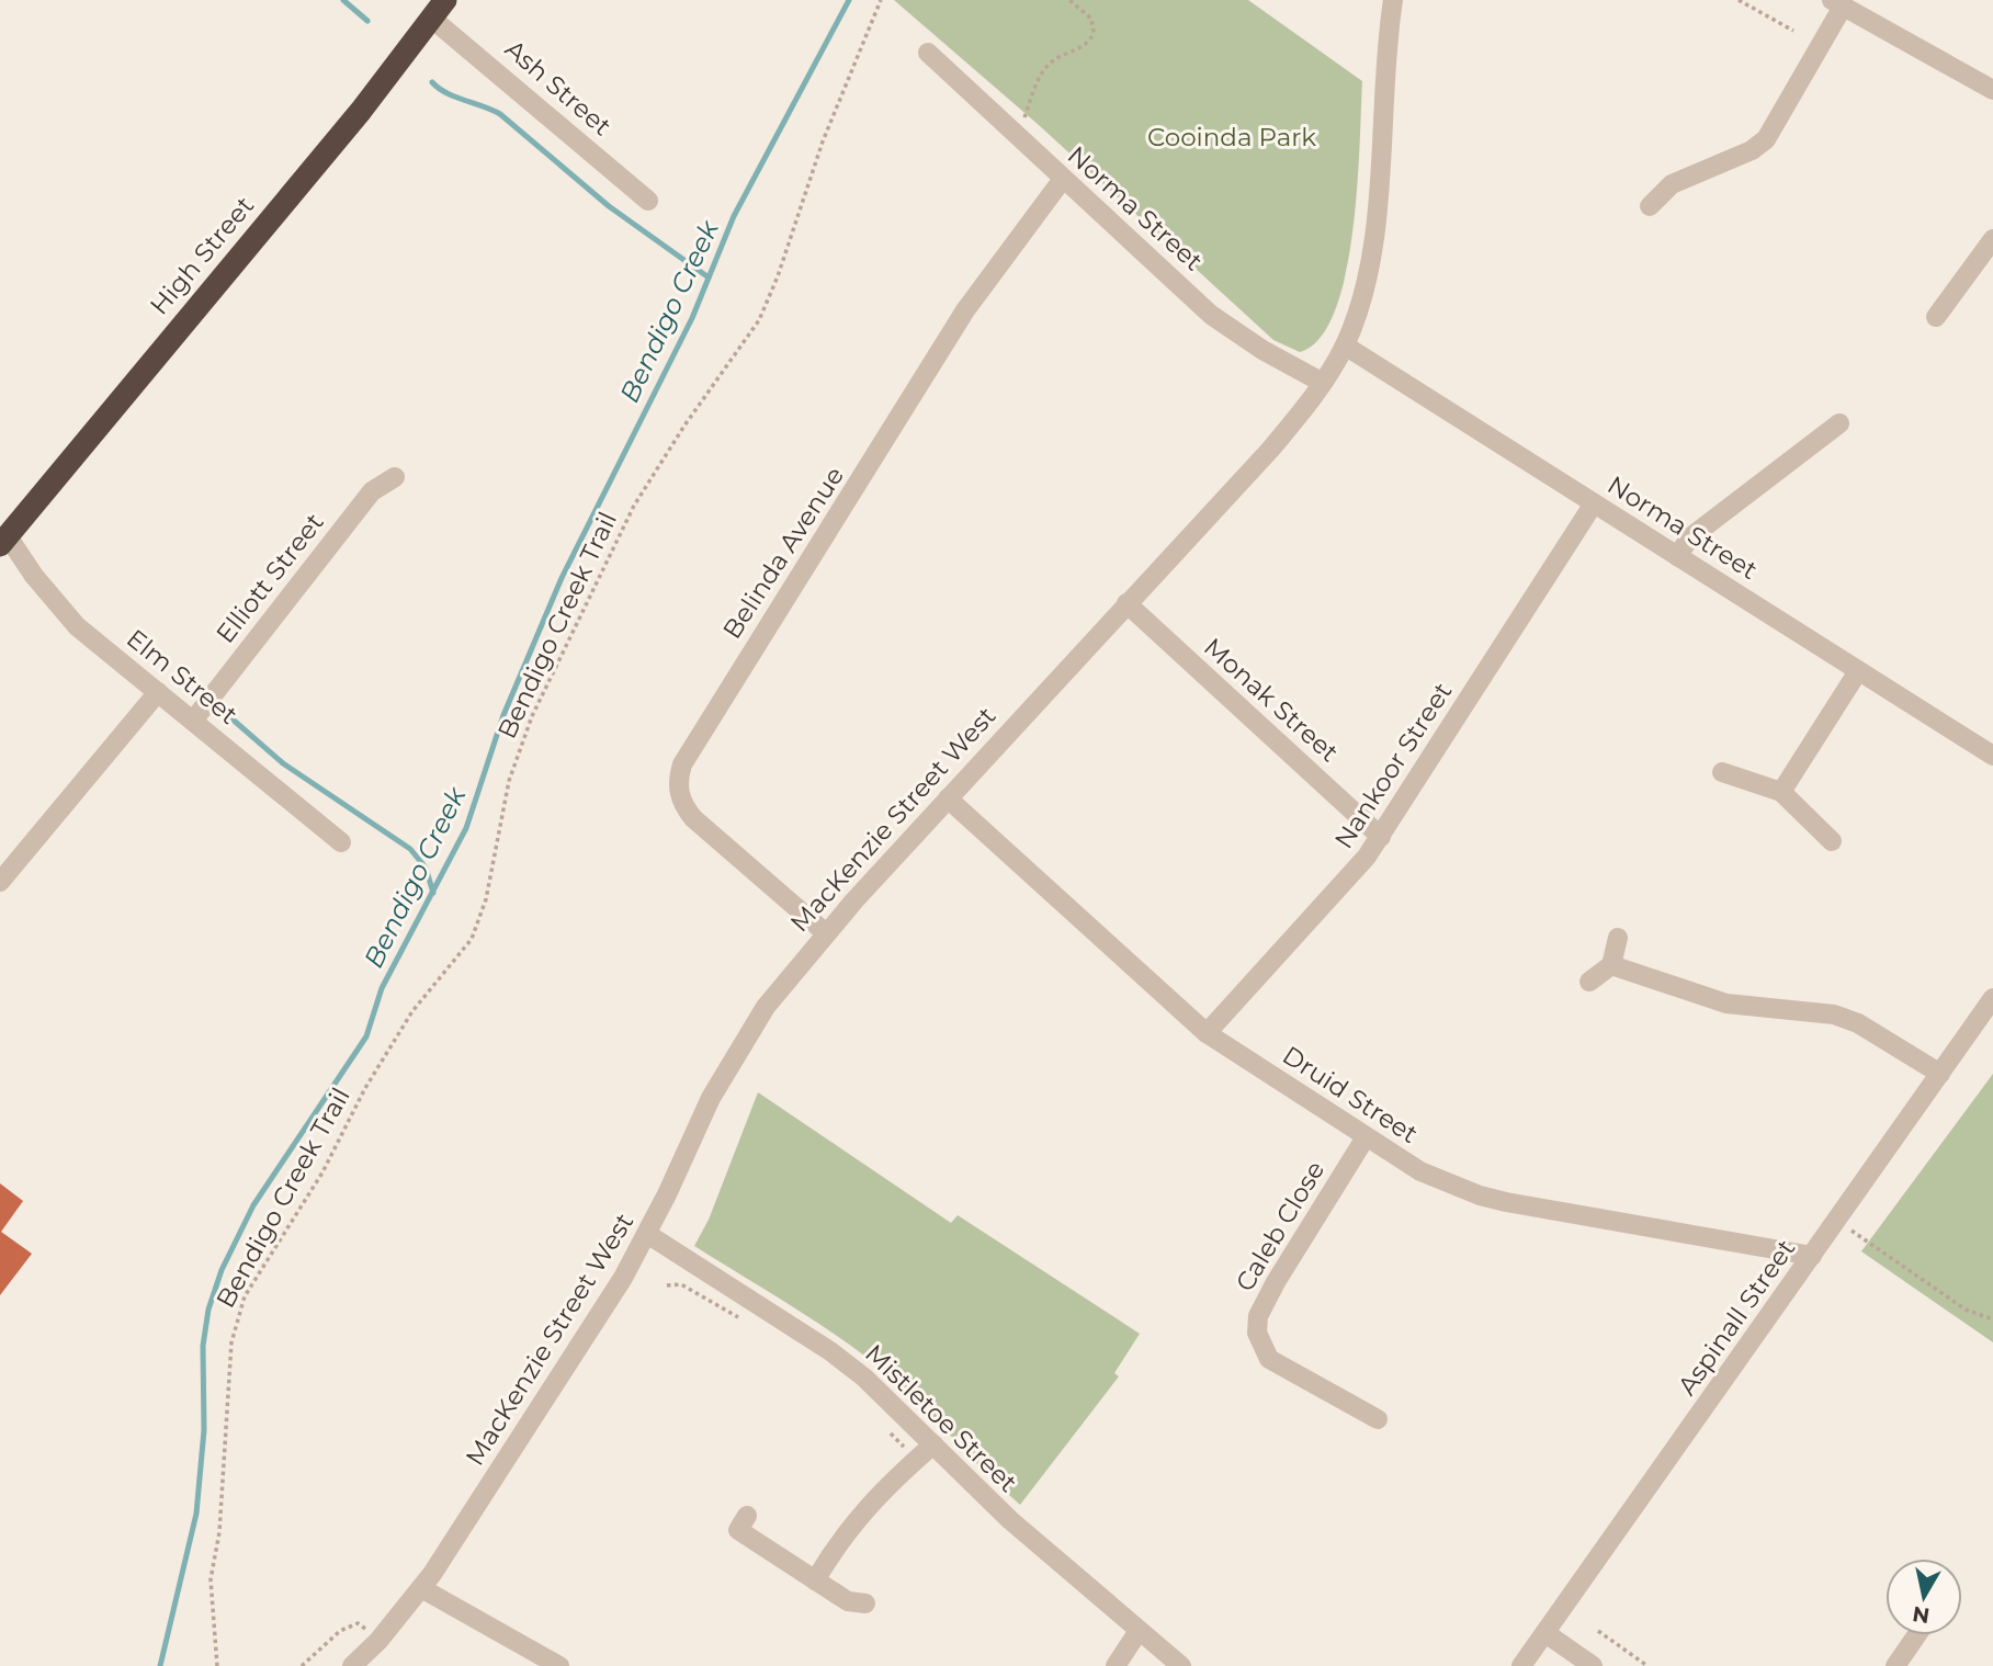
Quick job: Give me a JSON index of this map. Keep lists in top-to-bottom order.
{
  "streets": {
    "highway": ["High Street"],
    "street": [
      "Ash Street",
      "Norma Street",
      "Belinda Avenue",
      "Elliott Street",
      "Elm Street",
      "Monak Street",
      "Nankoor Street",
      "MacKenzie Street West",
      "Druid Street",
      "Caleb Close",
      "Aspinall Street",
      "Mistletoe Street"
    ],
    "path": ["Bendigo Creek Trail"]
  },
  "crossings": [
    ["Ash Street", "High Street"],
    ["Norma Street", "Belinda Avenue"],
    ["Norma Street", "Nankoor Street"],
    ["Norma Street", "MacKenzie Street West"],
    ["High Street", "Elm Street"],
    ["Belinda Avenue", "MacKenzie Street West"],
    ["Elliott Street", "Elm Street"],
    ["Monak Street", "Nankoor Street"],
    ["Monak Street", "MacKenzie Street West"],
    ["Nankoor Street", "Druid Street"],
    ["MacKenzie Street West", "Druid Street"],
    ["MacKenzie Street West", "Mistletoe Street"],
    ["Druid Street", "Caleb Close"],
    ["Druid Street", "Aspinall Street"]
  ],
  "water": ["Bendigo Creek"],
  "parks": ["Cooinda Park"],
  "north": "bottom"
}
